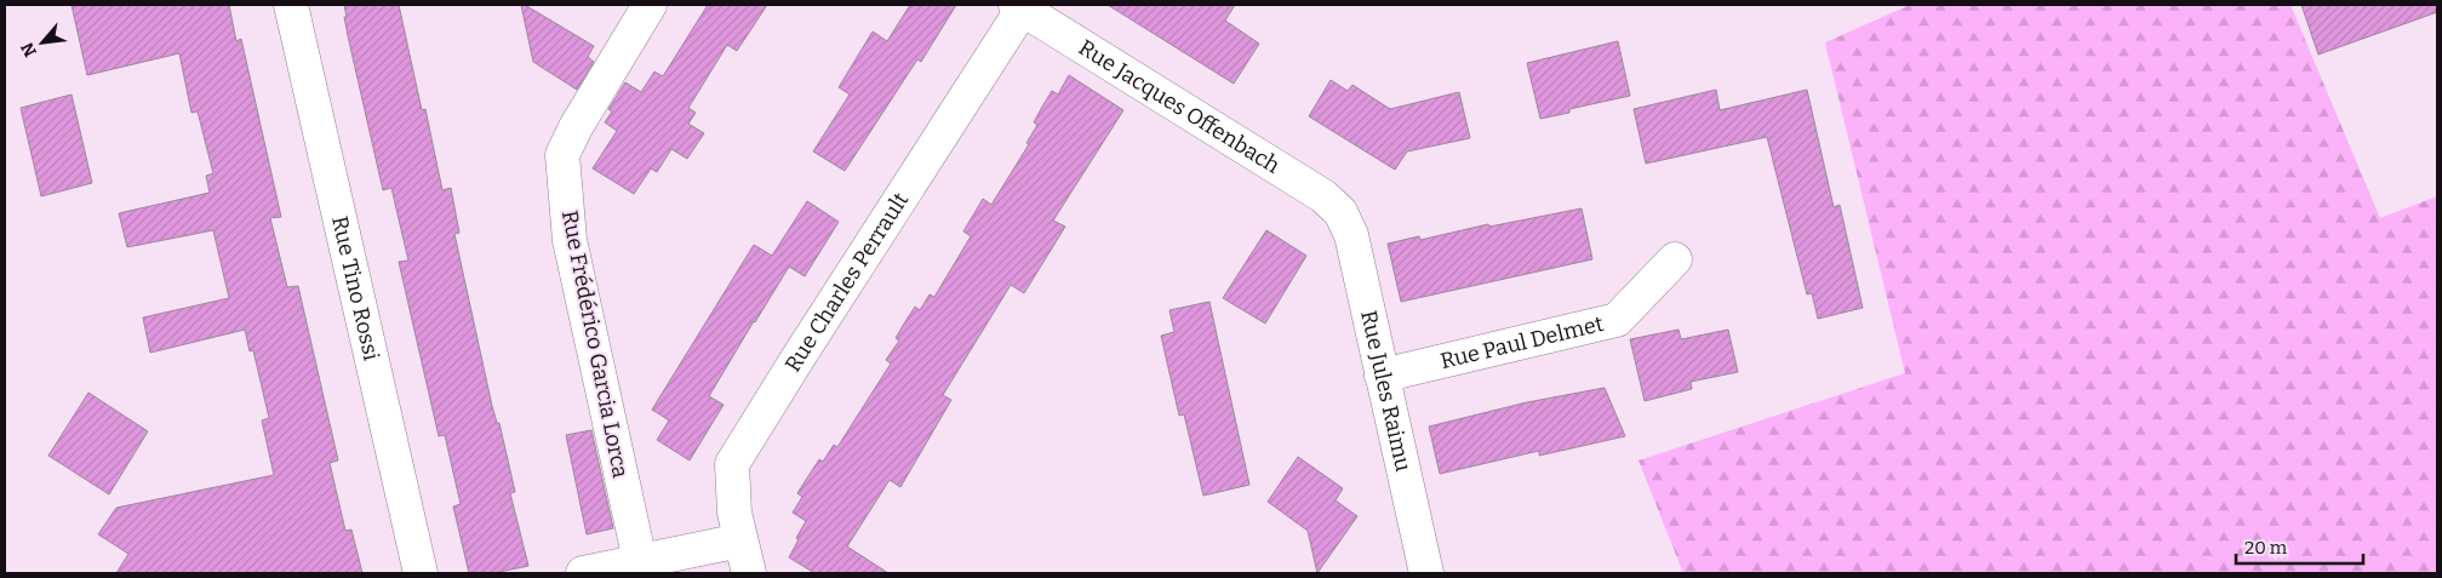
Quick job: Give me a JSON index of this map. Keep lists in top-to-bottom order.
{
  "streets": {
    "street": [
      "Rue Jacques Offenbach",
      "Rue Charles Perrault",
      "Rue Tino Rossi",
      "Rue Paul Delmet",
      "Rue Frédérico Garcia Lorca",
      "Rue Jules Raimu"
    ]
  },
  "crossings": [
    ["Rue Jacques Offenbach", "Rue Charles Perrault"],
    ["Rue Jacques Offenbach", "Rue Jules Raimu"],
    ["Rue Paul Delmet", "Rue Jules Raimu"]
  ],
  "scale_bar": "20 m",
  "north": "bottom left"
}
